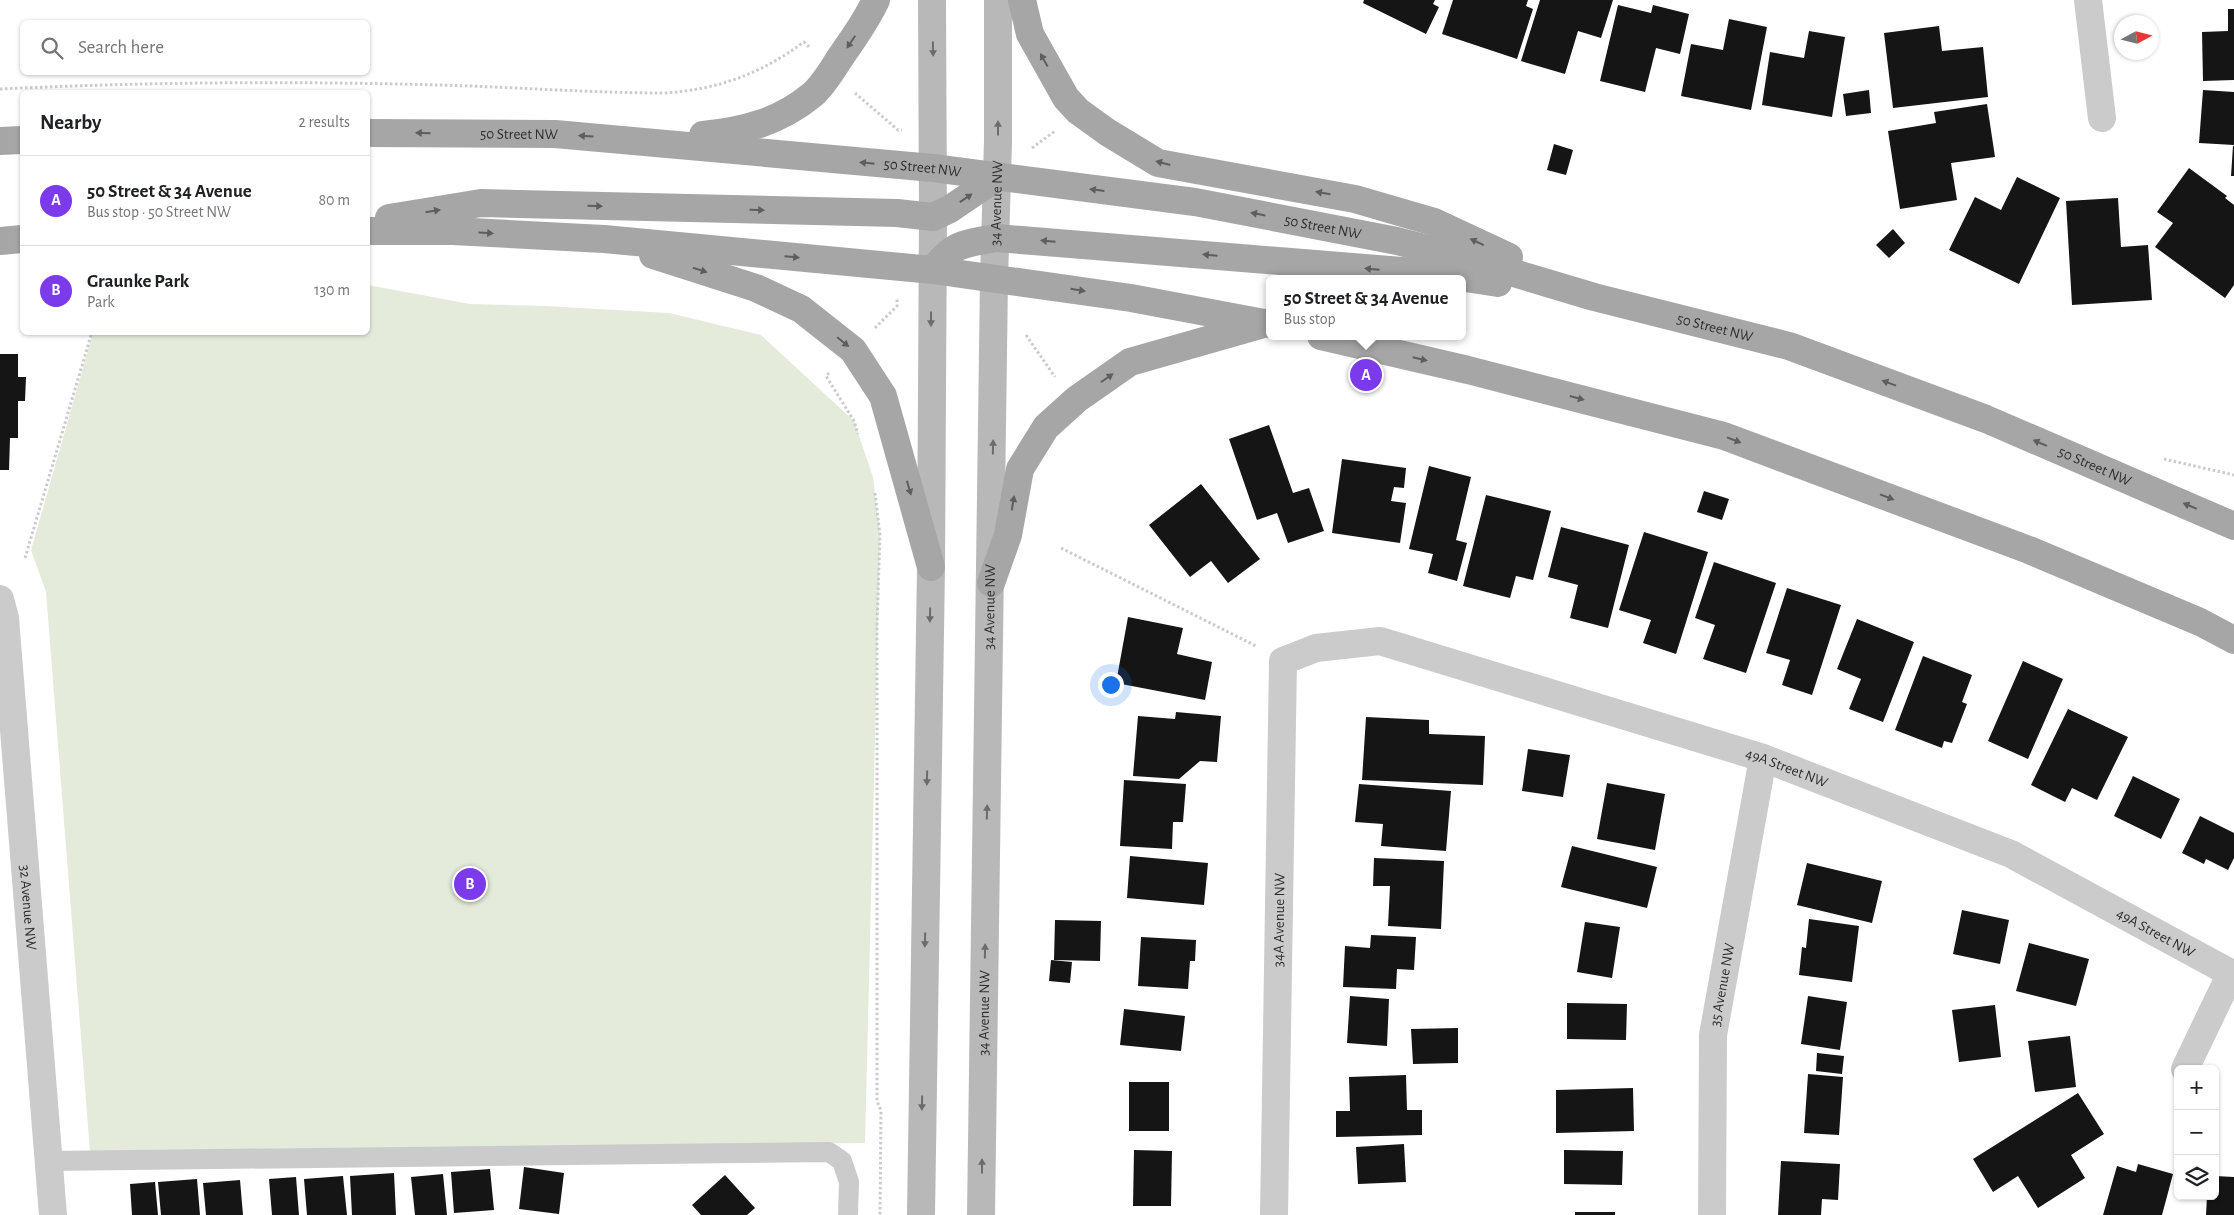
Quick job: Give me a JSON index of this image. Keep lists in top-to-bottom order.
{
  "streets": {
    "main road": ["50 Street NW", "34 Avenue NW"],
    "street": [
      "49A Street NW",
      "32 Avenue NW",
      "34A Avenue NW",
      "35 Avenue NW"
    ]
  },
  "crossings": [
    ["50 Street NW", "34 Avenue NW"],
    ["49A Street NW", "34A Avenue NW"],
    ["49A Street NW", "35 Avenue NW"]
  ],
  "north": "right",
  "page": {
    "search": "Search here",
    "heading": ["Nearby", "2 results"],
    "list": [
      {
        "mark": "A",
        "name": "50 Street & 34 Avenue",
        "note": "Bus stop · 50 Street NW",
        "value": "80 m"
      },
      {
        "mark": "B",
        "name": "Graunke Park",
        "note": "Park",
        "value": "130 m"
      }
    ],
    "popup": ["50 Street & 34 Avenue", "Bus stop"],
    "pins": ["A", "B"],
    "map_buttons": ["+", "−"]
  }
}
